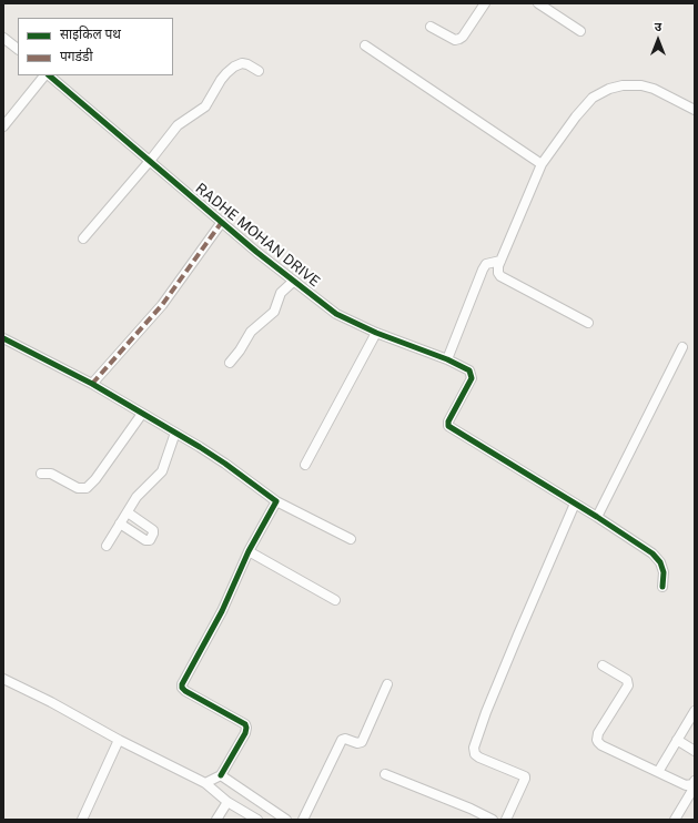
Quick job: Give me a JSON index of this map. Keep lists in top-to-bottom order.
{
  "streets": {
    "street": ["RADHE MOHAN DRIVE"]
  },
  "legend": ["साइकिल पथ", "पगडंडी"],
  "north": "top"
}
